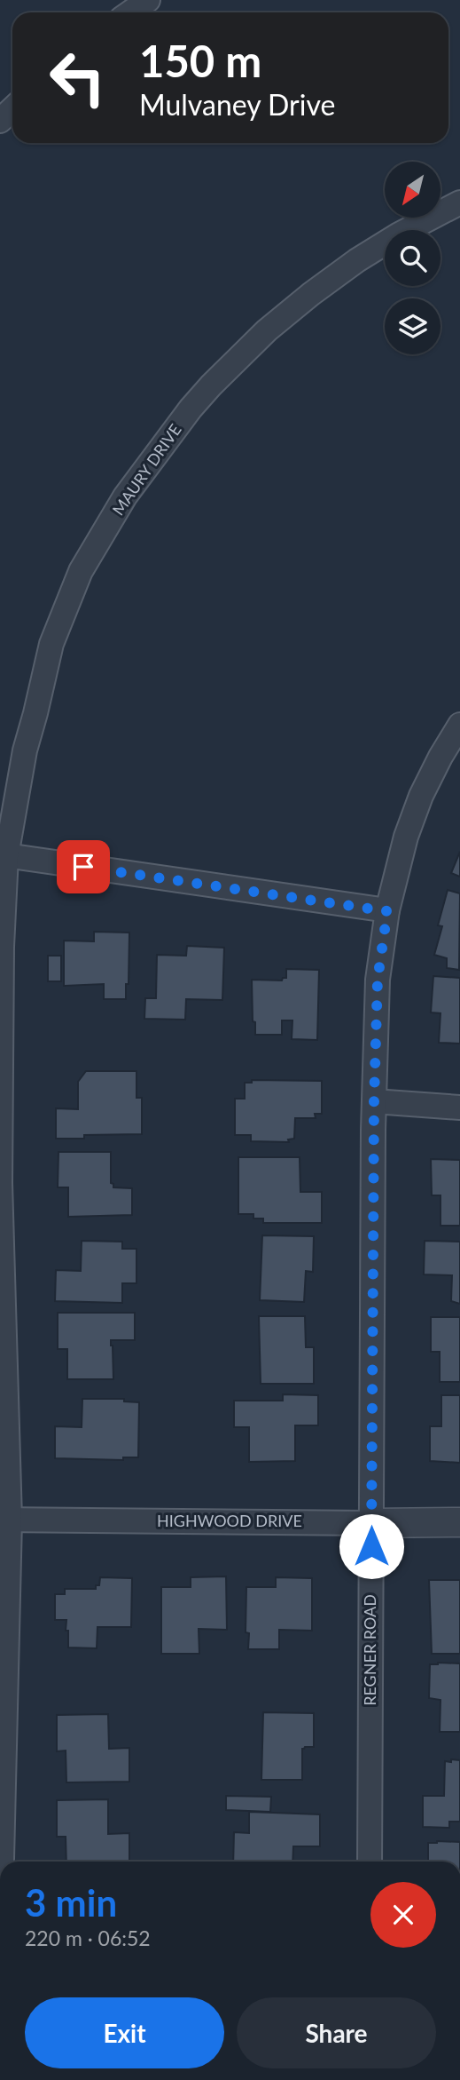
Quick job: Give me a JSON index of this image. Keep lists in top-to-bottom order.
{
  "streets": {
    "street": ["MAURY DRIVE", "HIGHWOOD DRIVE", "REGNER ROAD"]
  },
  "crossings": [
    ["MAURY DRIVE", "HIGHWOOD DRIVE"],
    ["HIGHWOOD DRIVE", "REGNER ROAD"]
  ],
  "north": "bottom left",
  "page": {
    "turn": ["150 m", "Mulvaney Drive"],
    "heading": ["3 min", "220 m · 06:52"],
    "buttons": ["Exit", "Share"]
  }
}
